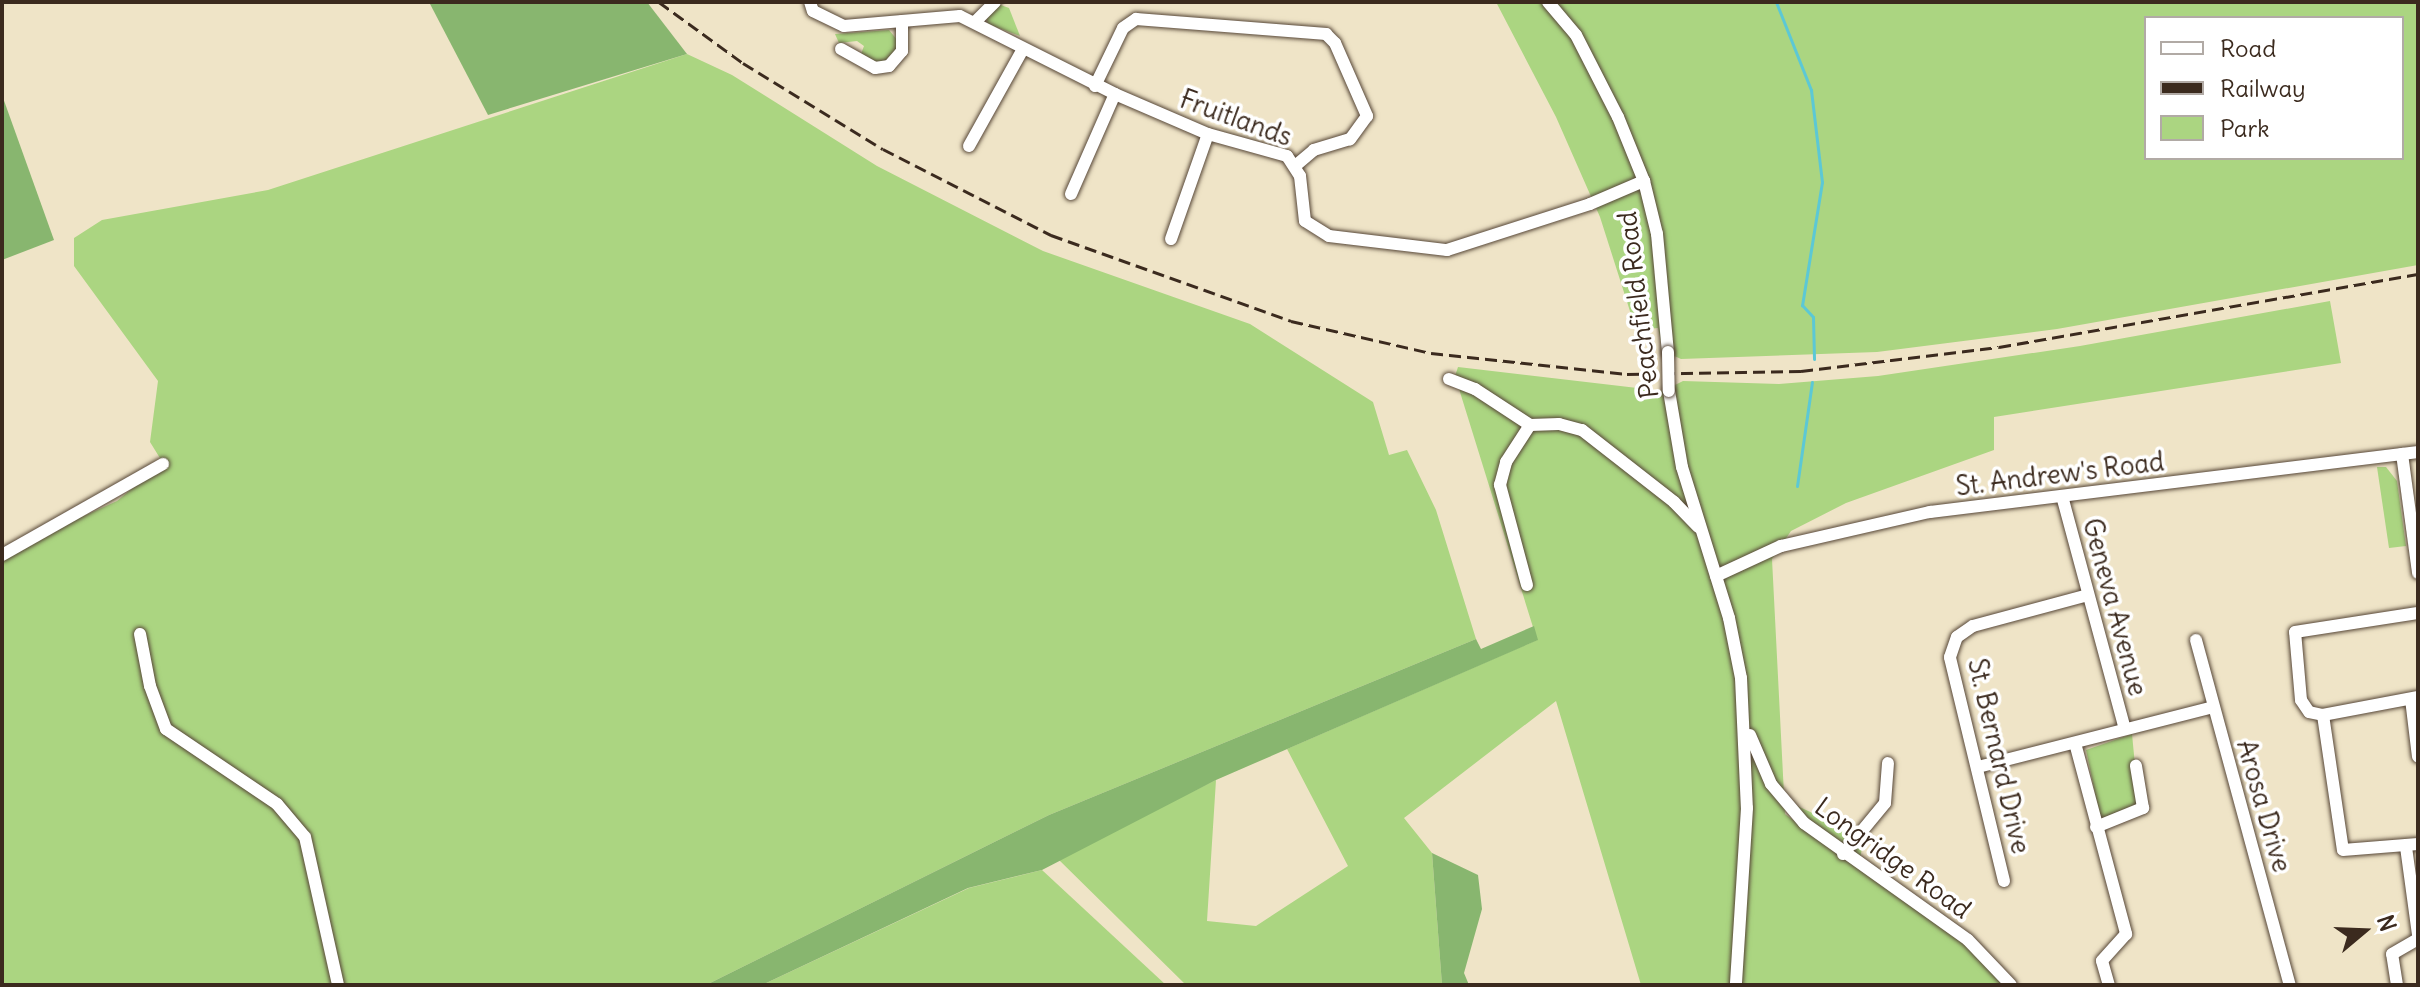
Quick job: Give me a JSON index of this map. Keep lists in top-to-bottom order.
{
  "streets": {
    "street": [
      "Fruitlands",
      "Peachfield Road",
      "St. Andrew's Road",
      "Geneva Avenue",
      "St. Bernard Drive",
      "Arosa Drive",
      "Longridge Road"
    ]
  },
  "crossings": [
    ["Fruitlands", "Peachfield Road"],
    ["Peachfield Road", "St. Andrew's Road"],
    ["Peachfield Road", "Longridge Road"],
    ["St. Andrew's Road", "Geneva Avenue"],
    ["Geneva Avenue", "St. Bernard Drive"]
  ],
  "legend": ["Road", "Railway", "Park"],
  "north": "right"
}
